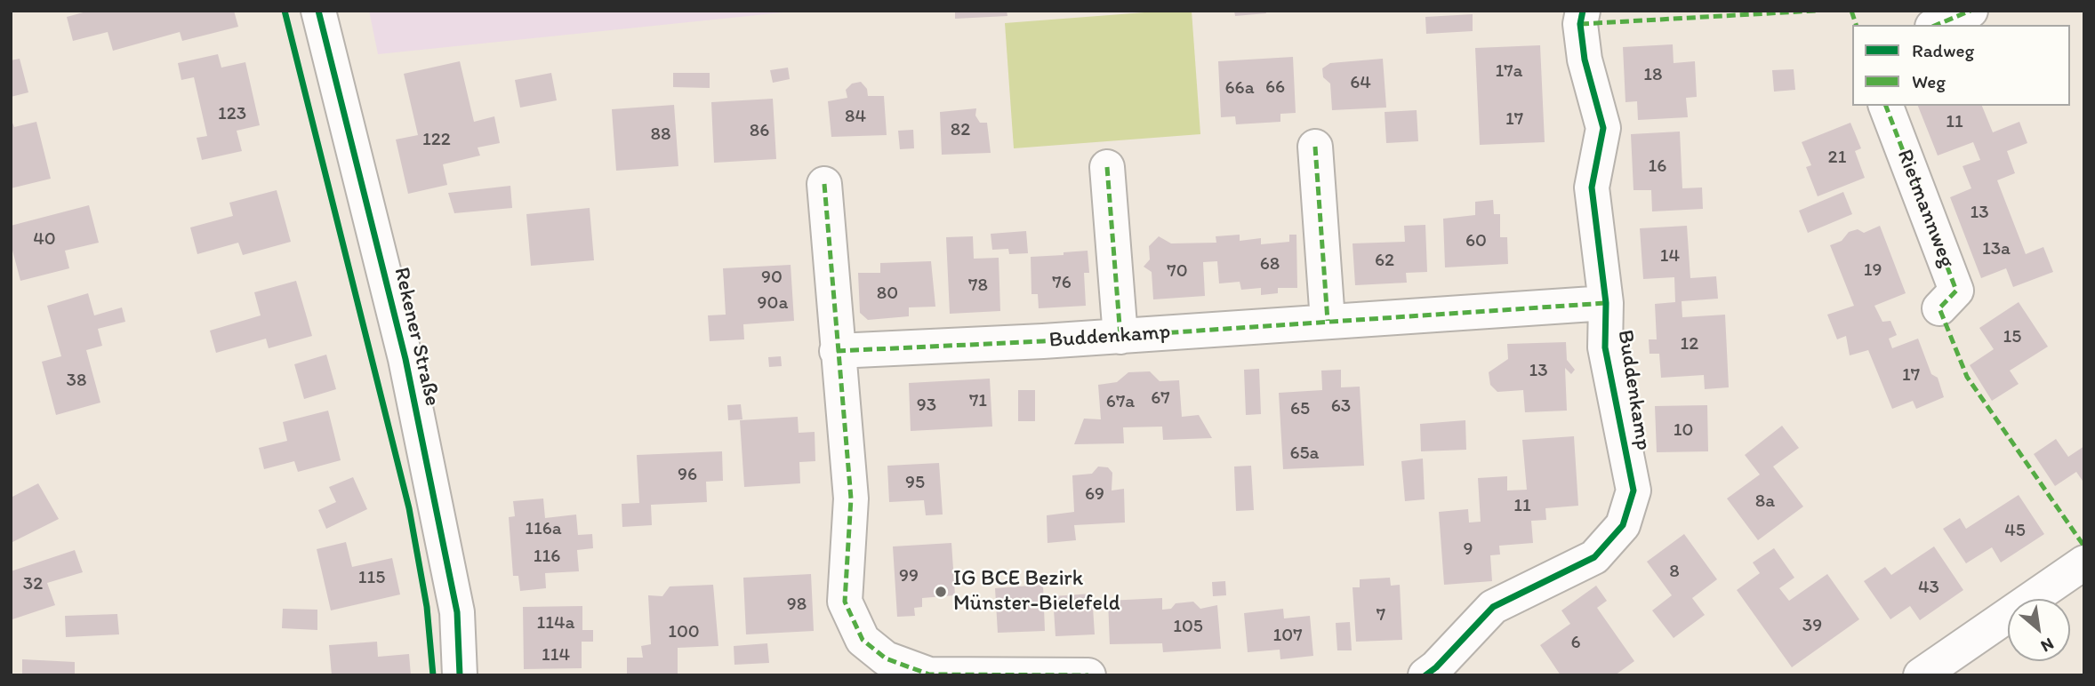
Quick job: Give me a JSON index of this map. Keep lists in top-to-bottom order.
{
  "streets": {
    "street": ["Rietmannweg", "Rekener Straße", "Buddenkamp"]
  },
  "places": ["IG BCE Bezirk Münster-Bielefeld"],
  "house_numbers": [
    "17a",
    "18",
    "64",
    "66",
    "66a",
    "123",
    "84",
    "17",
    "11",
    "82",
    "86",
    "88",
    "122",
    "21",
    "16",
    "13",
    "40",
    "60",
    "13a",
    "14",
    "62",
    "68",
    "19",
    "70",
    "90",
    "76",
    "78",
    "80",
    "90a",
    "15",
    "12",
    "13",
    "17",
    "38",
    "67",
    "71",
    "67a",
    "93",
    "63",
    "65",
    "10",
    "65a",
    "96",
    "95",
    "69",
    "8a",
    "11",
    "116a",
    "45",
    "9",
    "116",
    "8",
    "99",
    "115",
    "32",
    "43",
    "98",
    "7",
    "114a",
    "39",
    "105",
    "100",
    "107",
    "6",
    "114"
  ],
  "legend": ["Radweg", "Weg"],
  "north": "bottom right"
}
